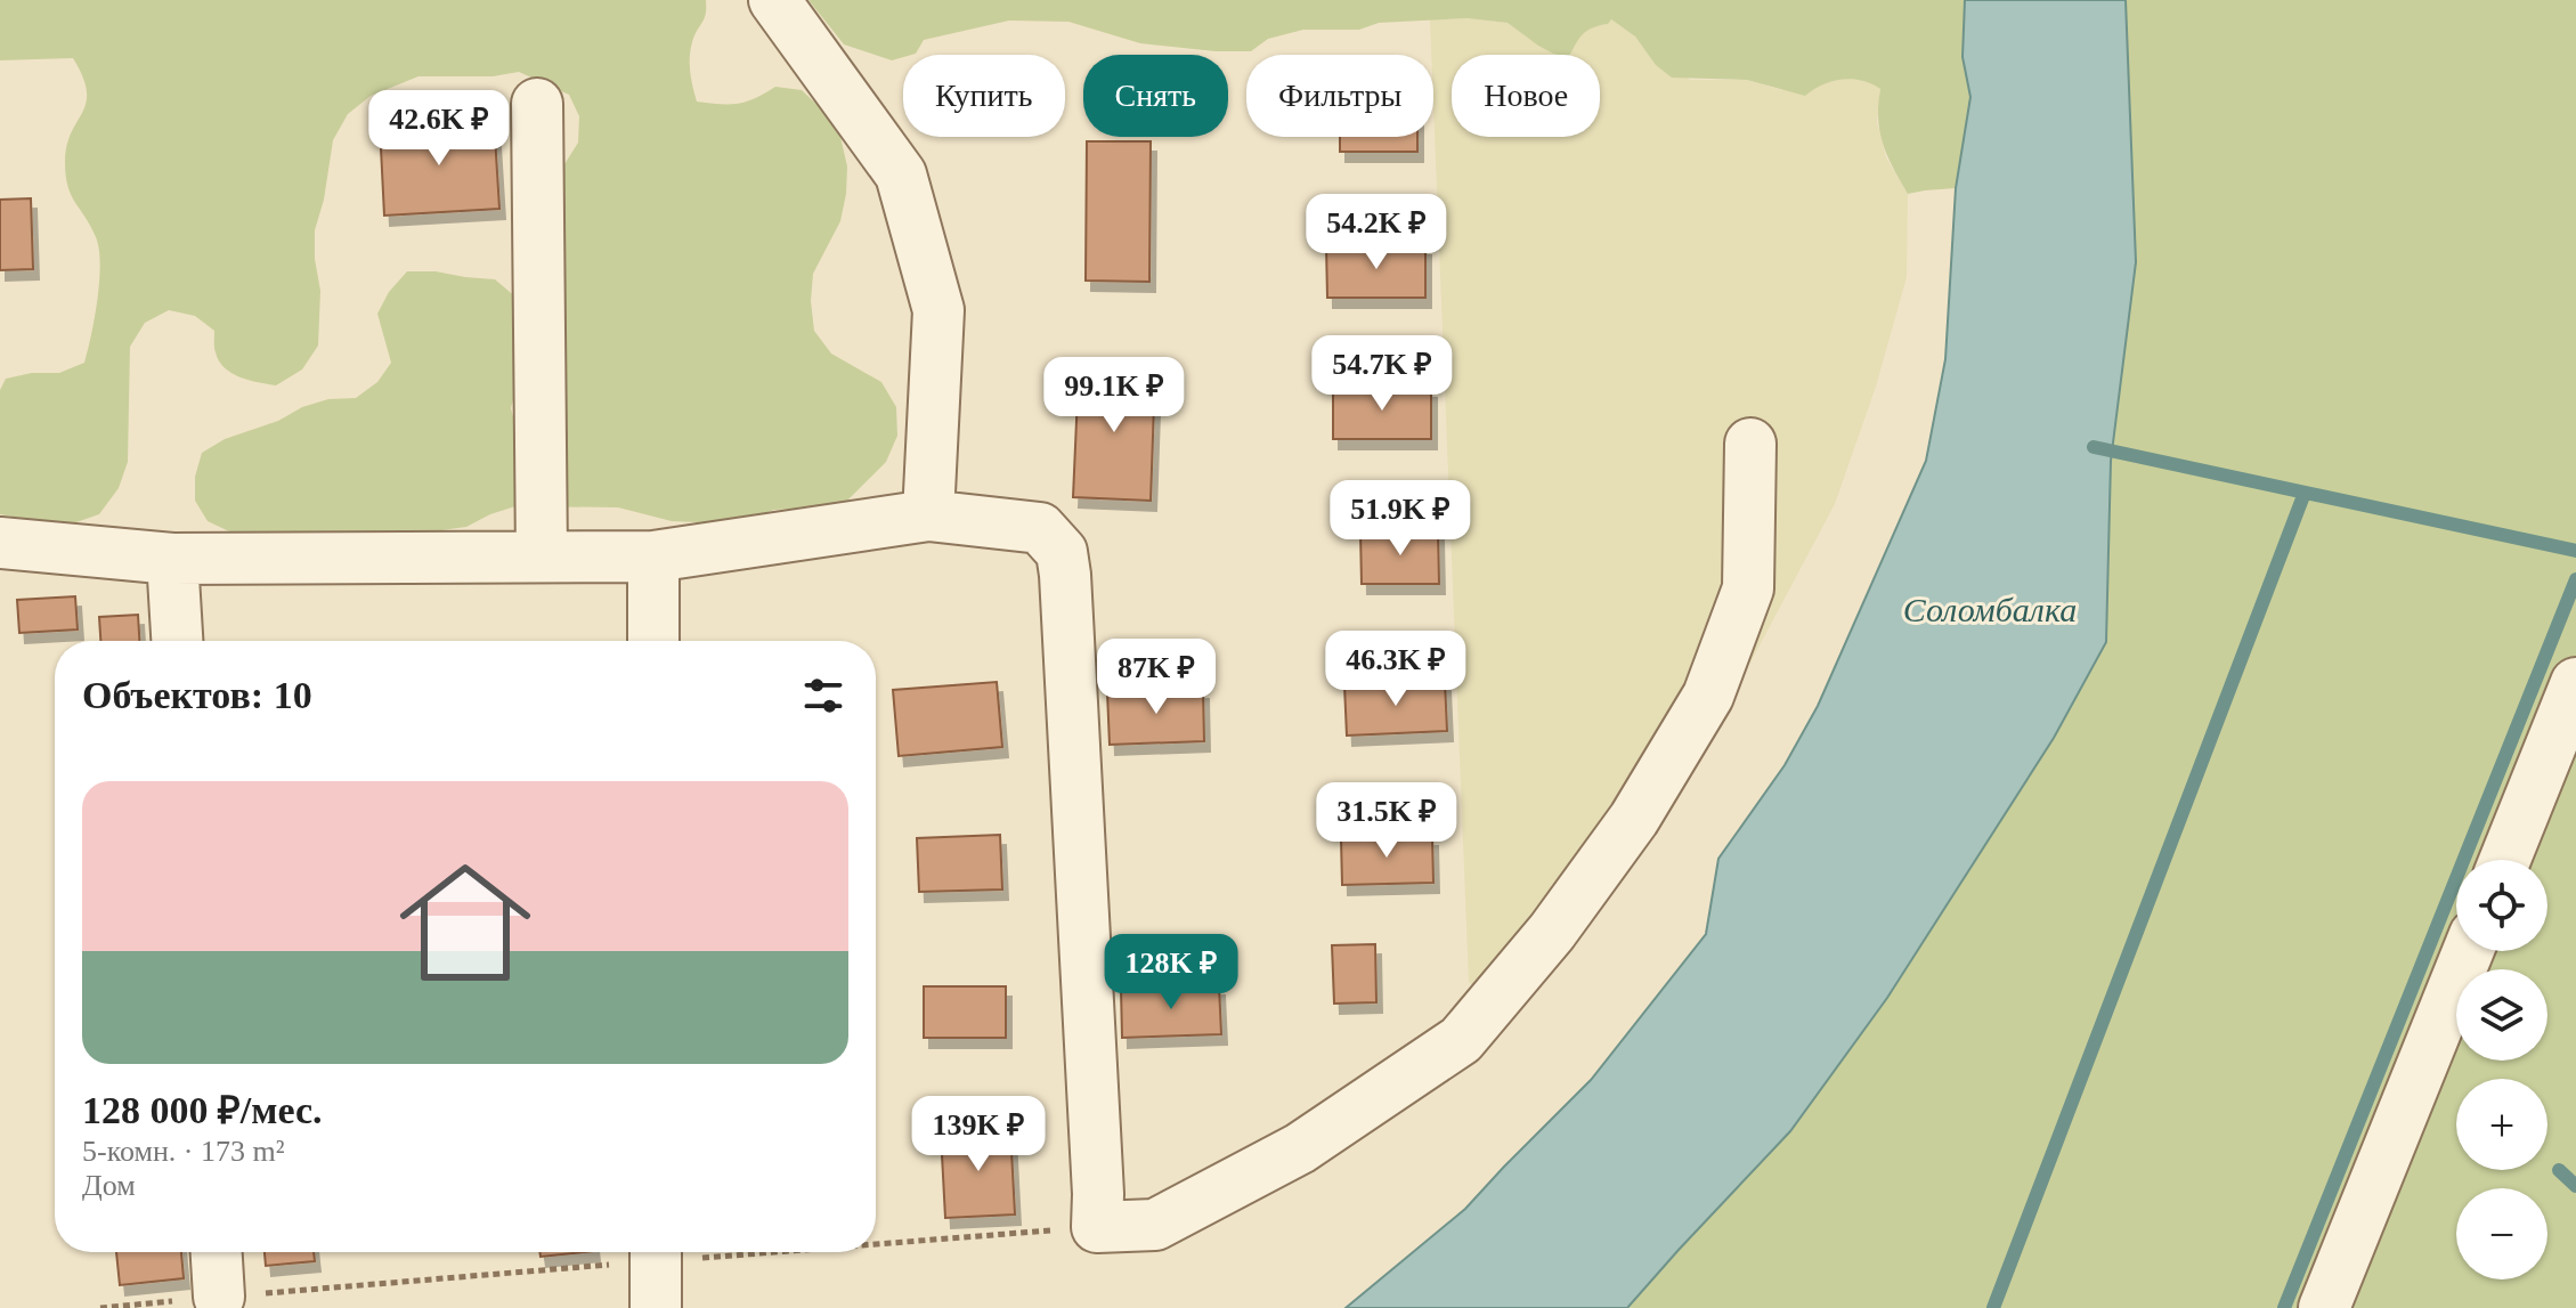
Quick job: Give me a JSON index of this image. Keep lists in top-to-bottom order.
{
  "water": ["Соломбалка"],
  "page": {
    "chip": [
      "Купить",
      "Снять",
      "Фильтры",
      "Новое"
    ],
    "price": [
      "42.6K ₽",
      "54.2K ₽",
      "54.7K ₽",
      "99.1K ₽",
      "51.9K ₽",
      "46.3K ₽",
      "87K ₽",
      "31.5K ₽",
      "128K ₽",
      "139K ₽"
    ],
    "heading": "Объектов: 10",
    "list": [
      {
        "name": "128 000 ₽/мес.",
        "note": "5-комн. · 173 m² · Дом"
      }
    ],
    "map_buttons": ["+", "−"]
  }
}
